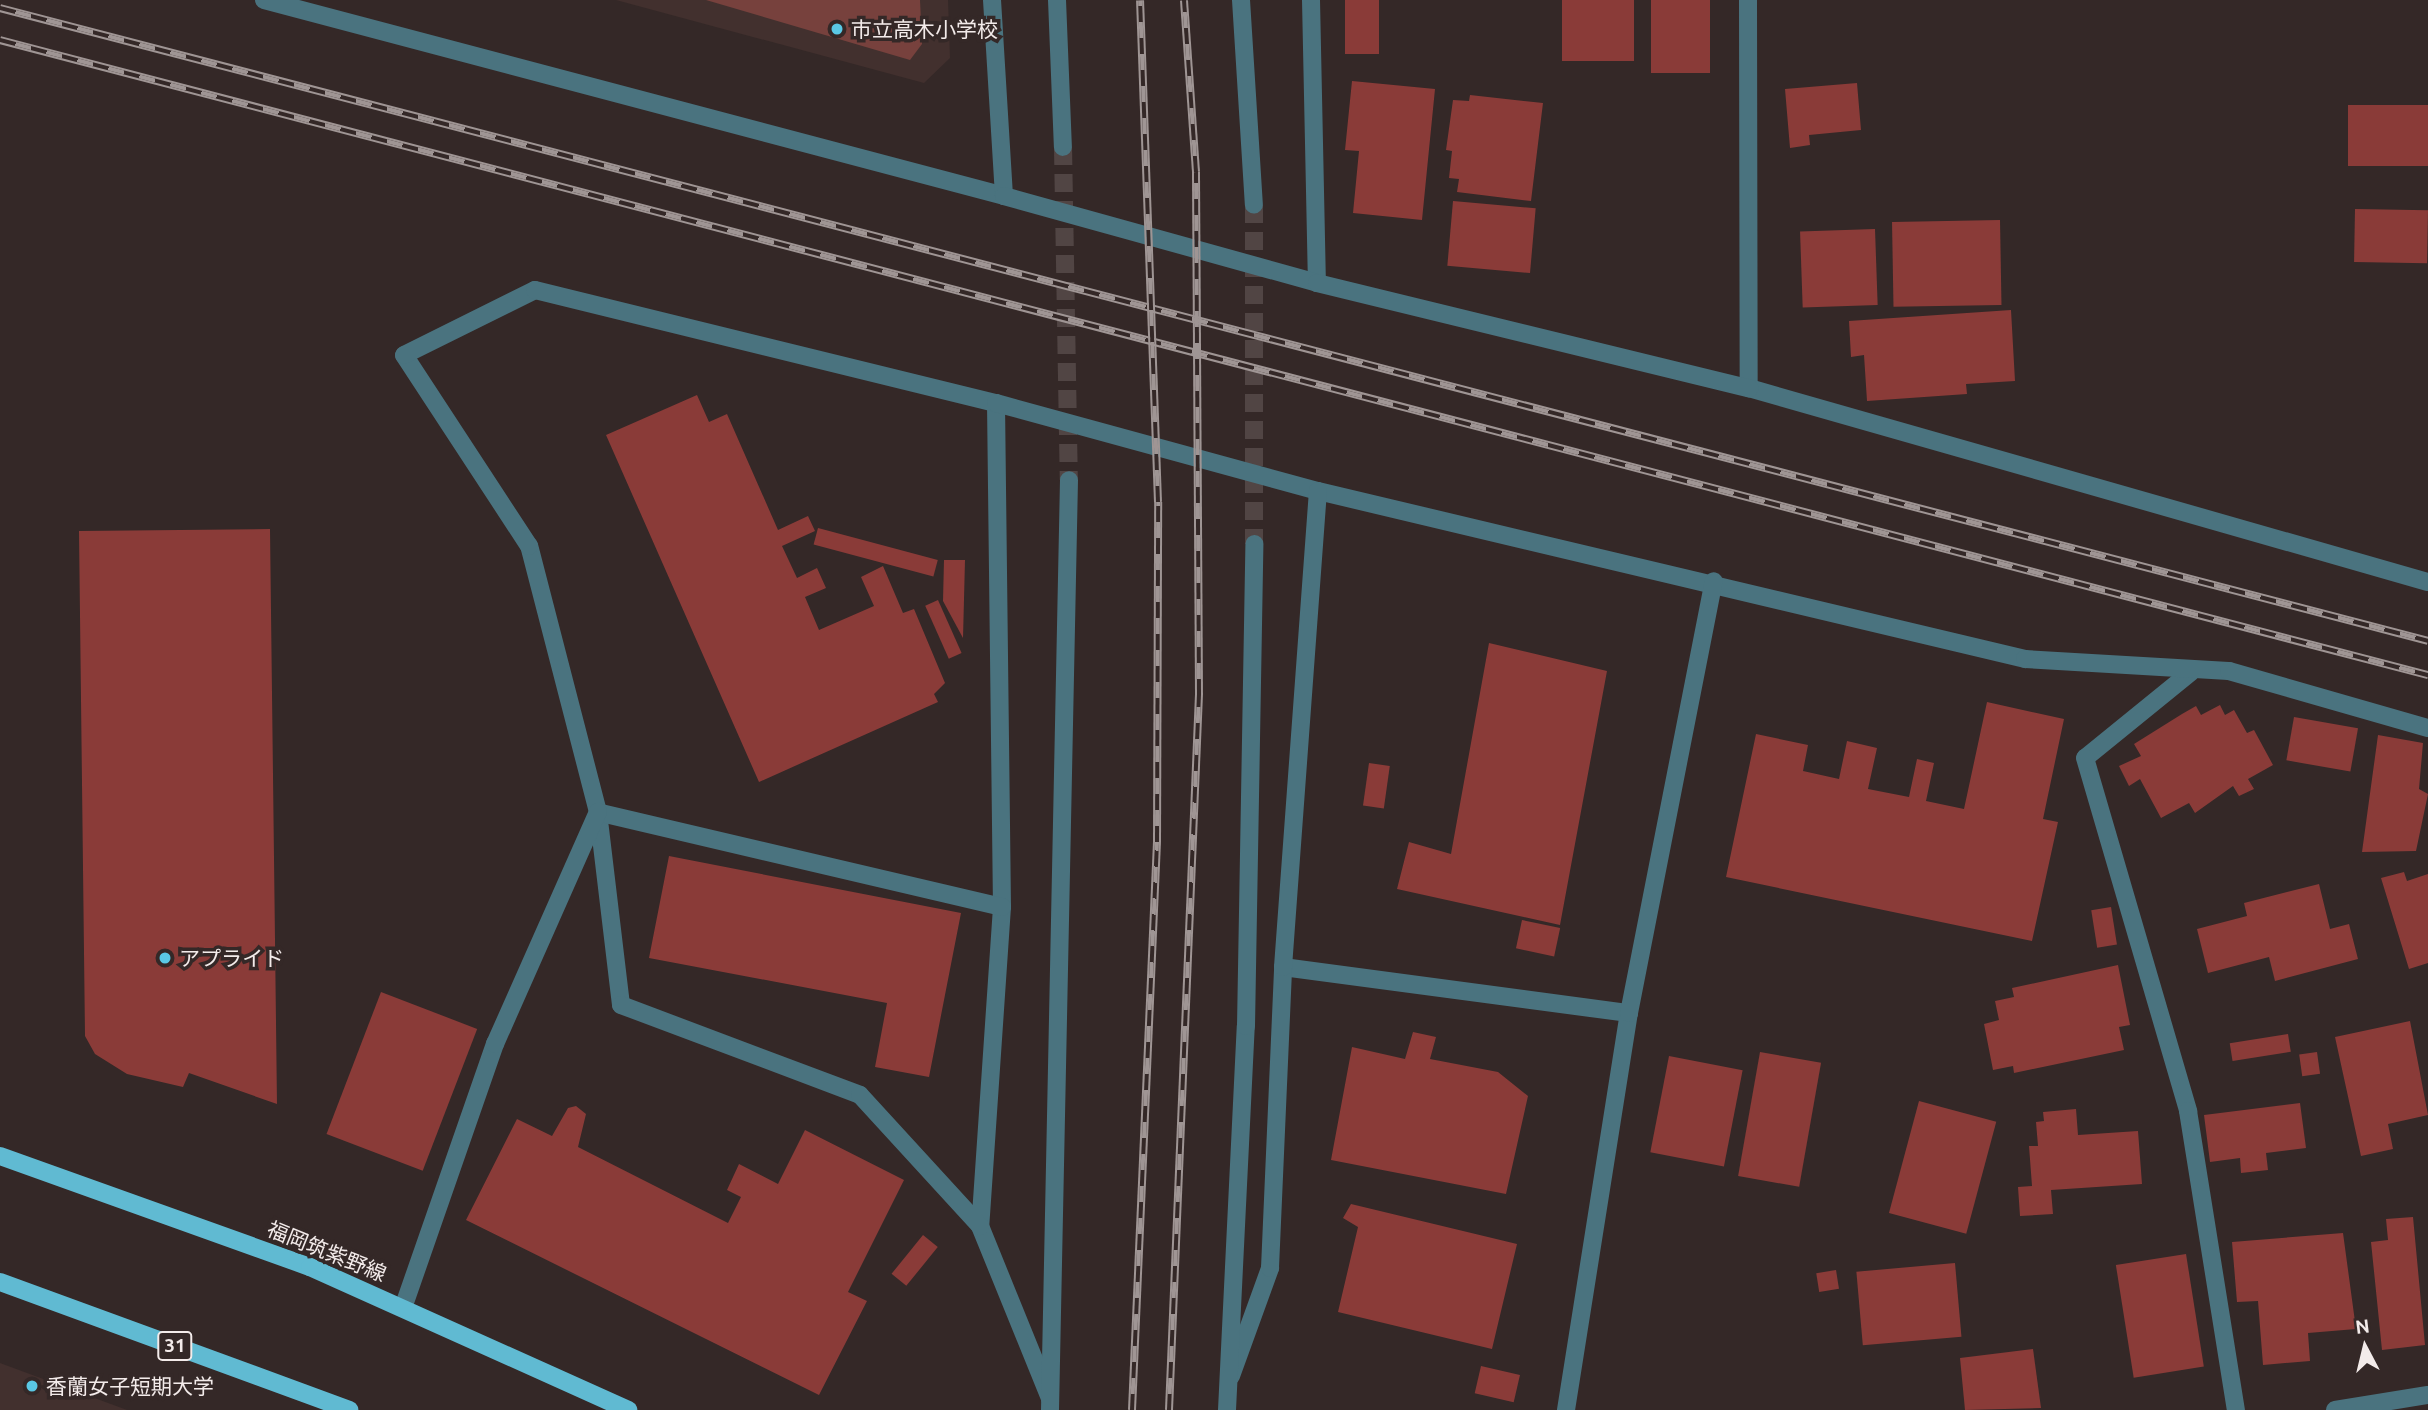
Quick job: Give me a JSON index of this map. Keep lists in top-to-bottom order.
{
  "streets": {
    "main road": ["福岡筑紫野線", "31"]
  },
  "places": ["市立高木小学校", "アプライド", "香蘭女子短期大学"],
  "north": "top"
}
